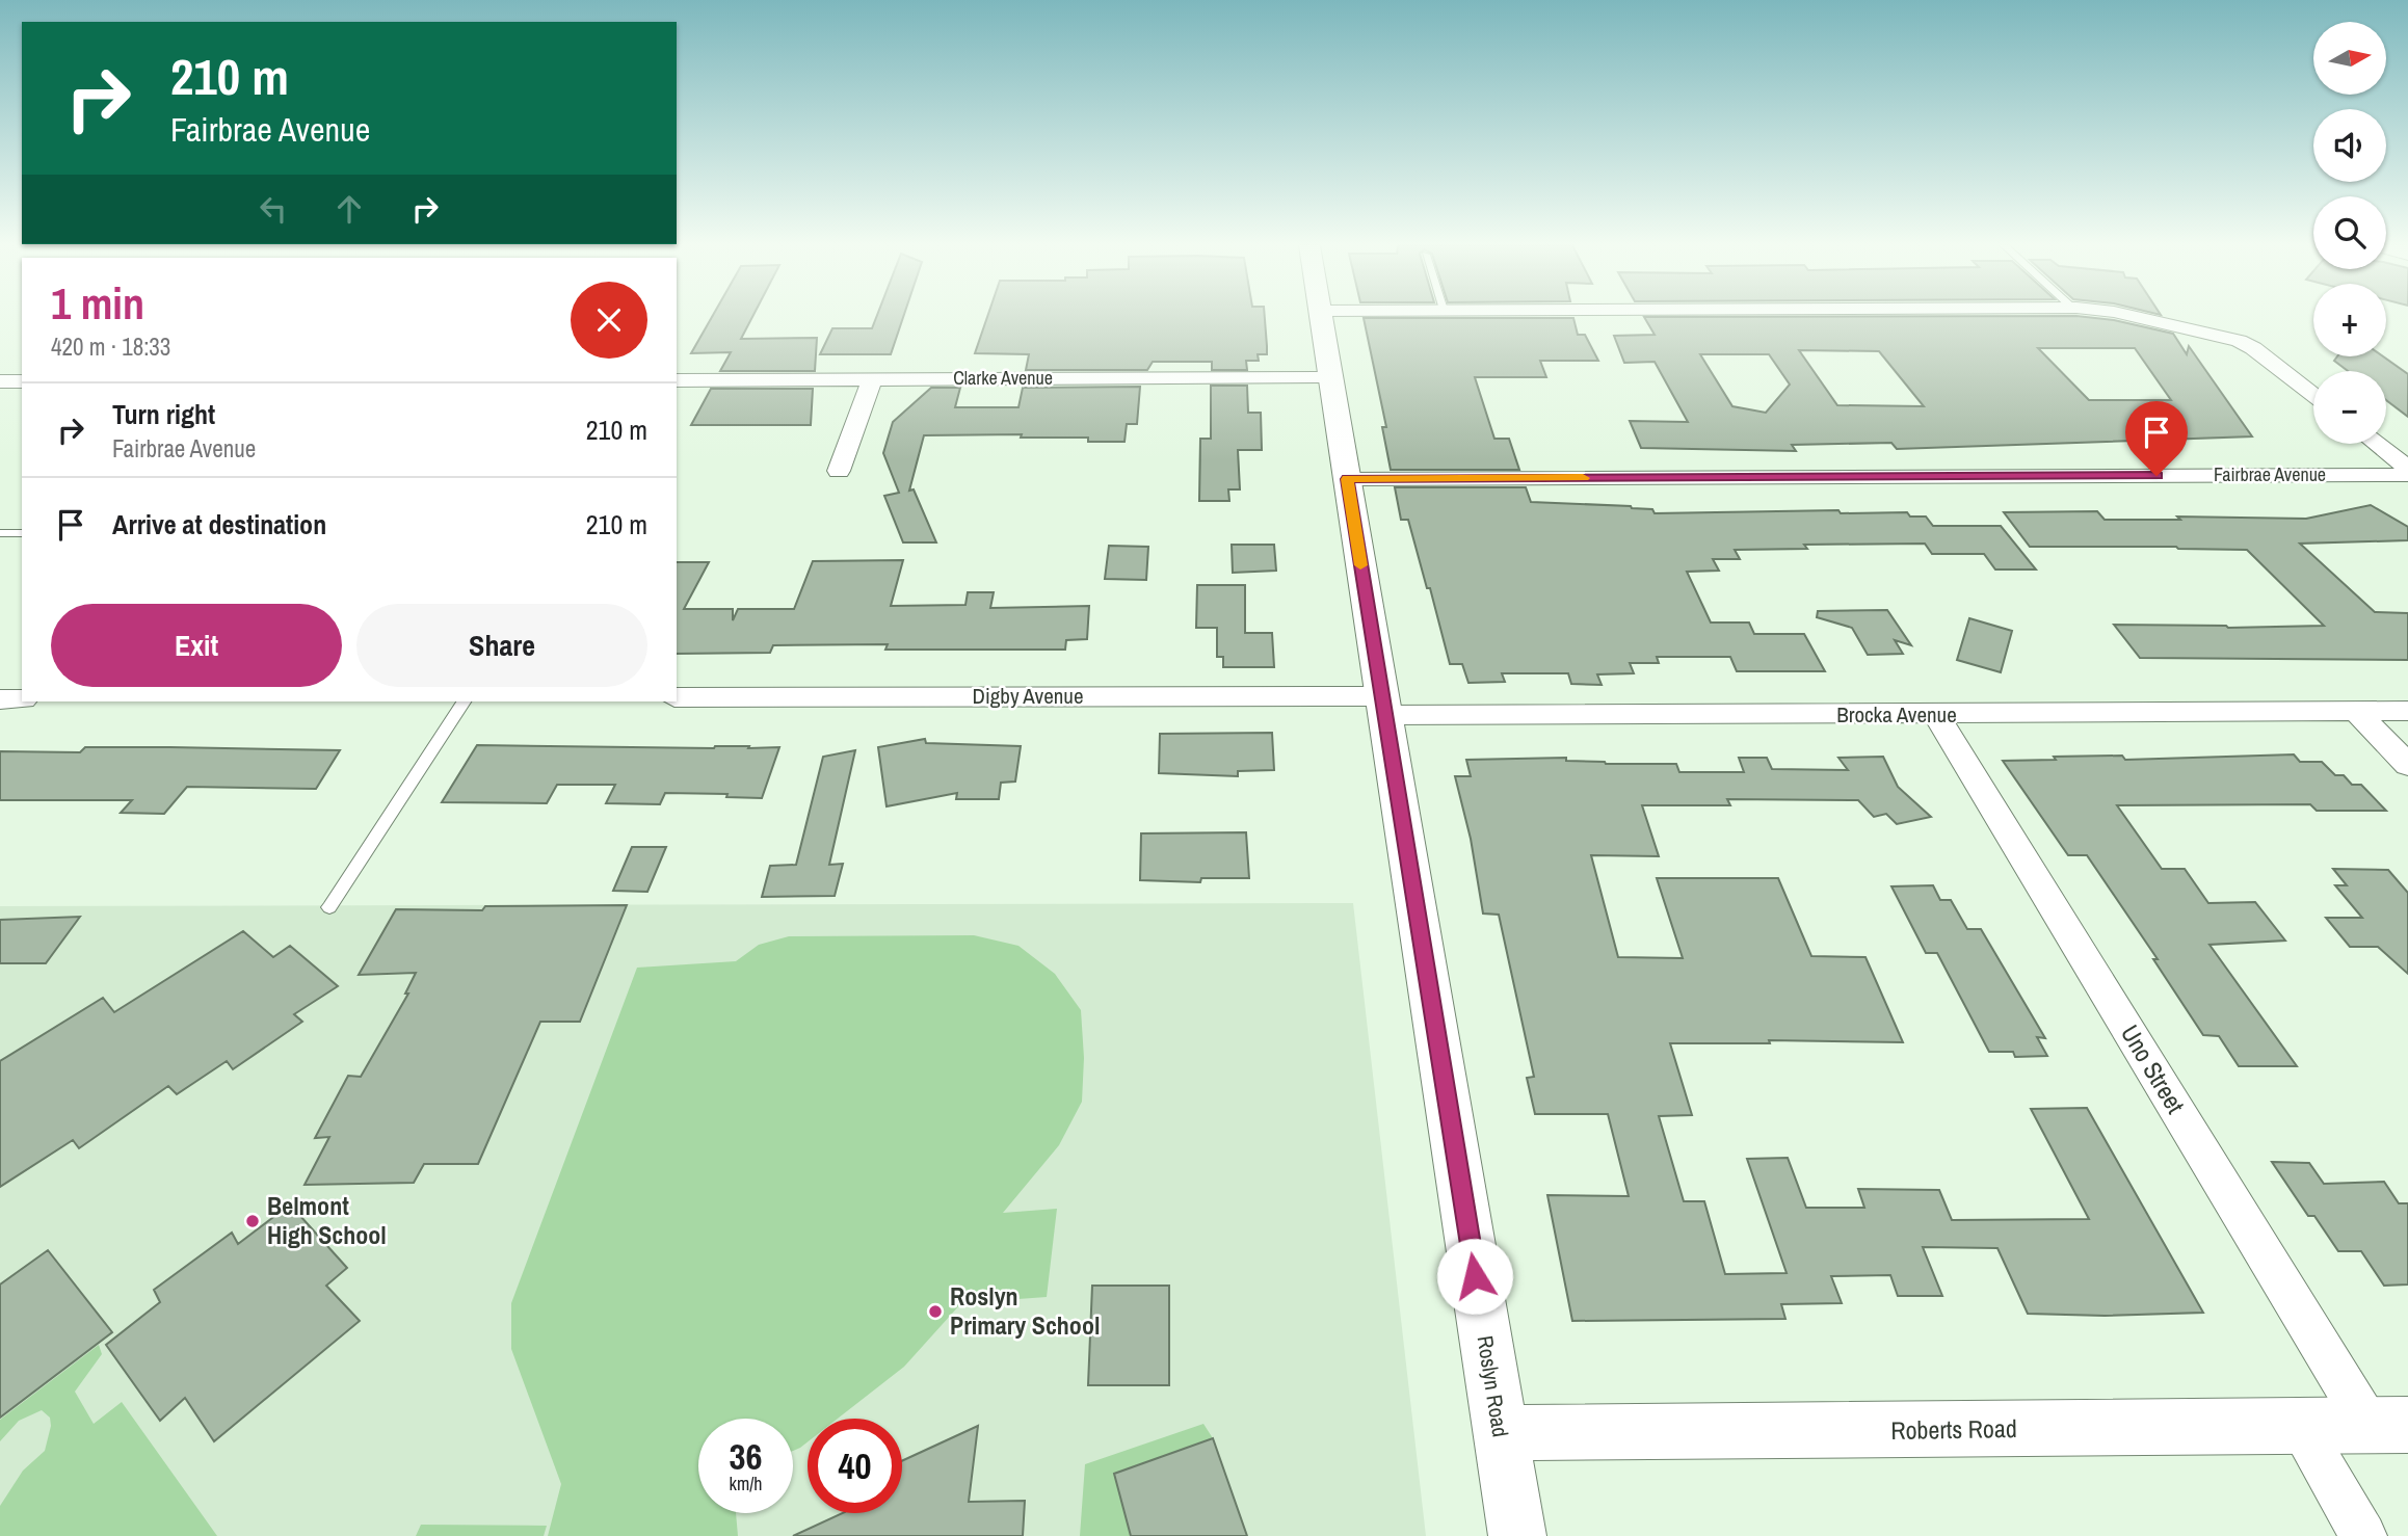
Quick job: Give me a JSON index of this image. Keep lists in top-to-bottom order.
{
  "streets": {
    "street": [
      "Clarke Avenue",
      "Fairbrae Avenue",
      "Digby Avenue",
      "Brocka Avenue",
      "Uno Street",
      "Roslyn Road",
      "Roberts Road"
    ]
  },
  "crossings": [
    ["Clarke Avenue", "Roslyn Road"],
    ["Fairbrae Avenue", "Roslyn Road"],
    ["Digby Avenue", "Brocka Avenue"],
    ["Digby Avenue", "Roslyn Road"],
    ["Brocka Avenue", "Uno Street"],
    ["Brocka Avenue", "Roslyn Road"],
    ["Uno Street", "Roberts Road"],
    ["Roslyn Road", "Roberts Road"]
  ],
  "places": ["Belmont High School", "Roslyn Primary School"],
  "north": "right",
  "page": {
    "map_buttons": ["+", "−"],
    "turn": ["210 m", "Fairbrae Avenue"],
    "heading": ["1 min", "420 m · 18:33"],
    "list": [
      {
        "name": "Turn right",
        "note": "Fairbrae Avenue",
        "value": "210 m"
      },
      {
        "name": "Arrive at destination",
        "value": "210 m"
      }
    ],
    "buttons": ["Exit", "Share"],
    "speed": "36 km/h",
    "limit": "40"
  }
}
